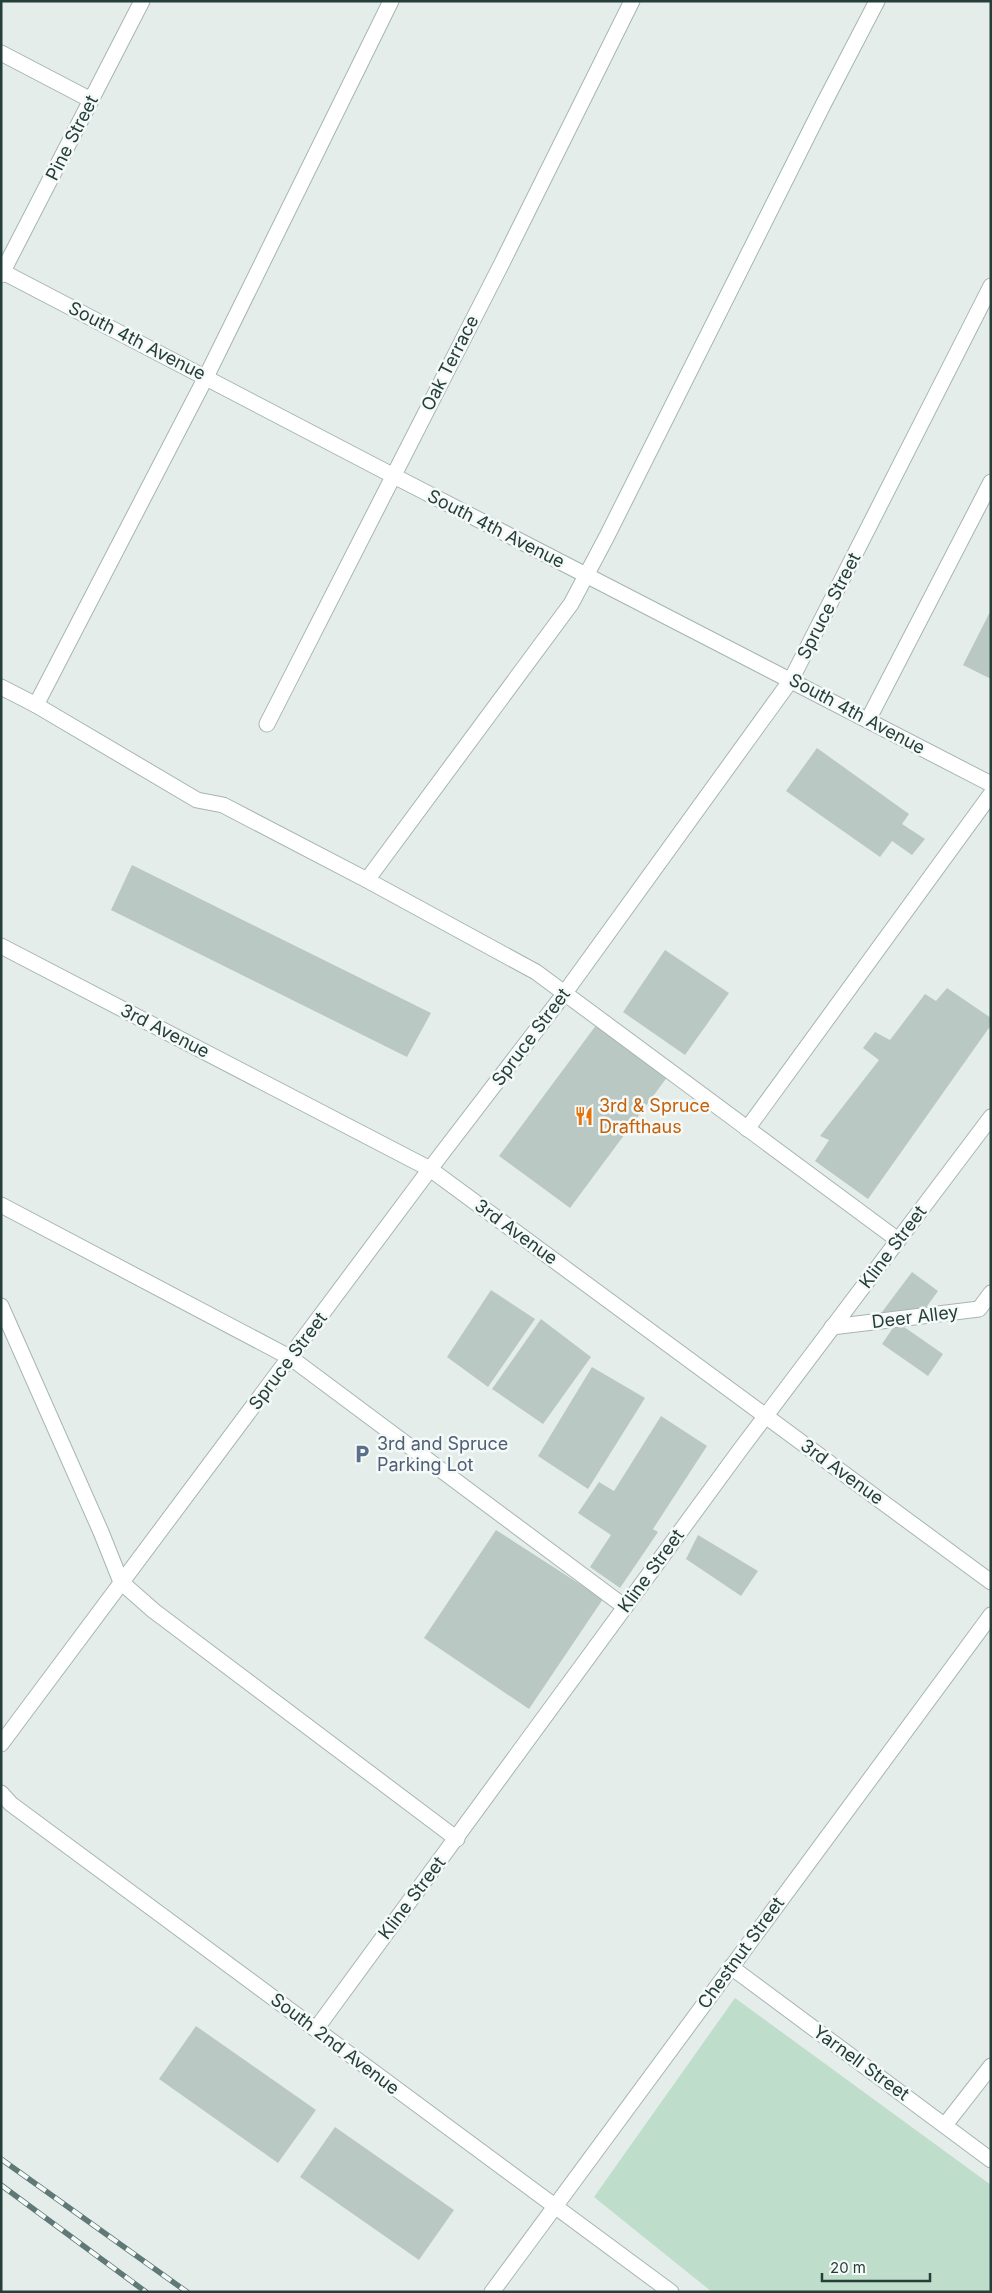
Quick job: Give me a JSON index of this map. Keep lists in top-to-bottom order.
{
  "streets": {
    "street": [
      "Pine Street",
      "South 4th Avenue",
      "Oak Terrace",
      "Spruce Street",
      "3rd Avenue",
      "Kline Street",
      "Deer Alley",
      "Chestnut Street",
      "South 2nd Avenue",
      "Yarnell Street"
    ]
  },
  "crossings": [
    ["Pine Street", "South 4th Avenue"],
    ["South 4th Avenue", "Oak Terrace"],
    ["South 4th Avenue", "Spruce Street"],
    ["Spruce Street", "3rd Avenue"],
    ["3rd Avenue", "Kline Street"],
    ["Kline Street", "Deer Alley"],
    ["Kline Street", "South 2nd Avenue"],
    ["Chestnut Street", "South 2nd Avenue"],
    ["Chestnut Street", "Yarnell Street"]
  ],
  "places": {
    "restaurant": ["3rd & Spruce Drafthaus"],
    "parking": ["3rd and Spruce Parking Lot"]
  },
  "scale_bar": "20 m"
}
